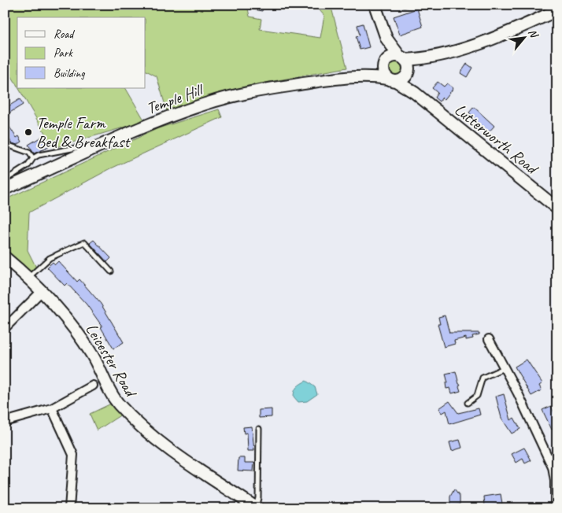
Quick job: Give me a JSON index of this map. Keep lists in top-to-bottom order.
{
  "streets": {
    "main road": ["Temple Hill", "Lutterworth Road", "Leicester Road"]
  },
  "crossings": [
    ["Temple Hill", "Lutterworth Road"]
  ],
  "places": ["Temple Farm Bed & Breakfast"],
  "legend": ["Road", "Park", "Building"],
  "north": "top right"
}
